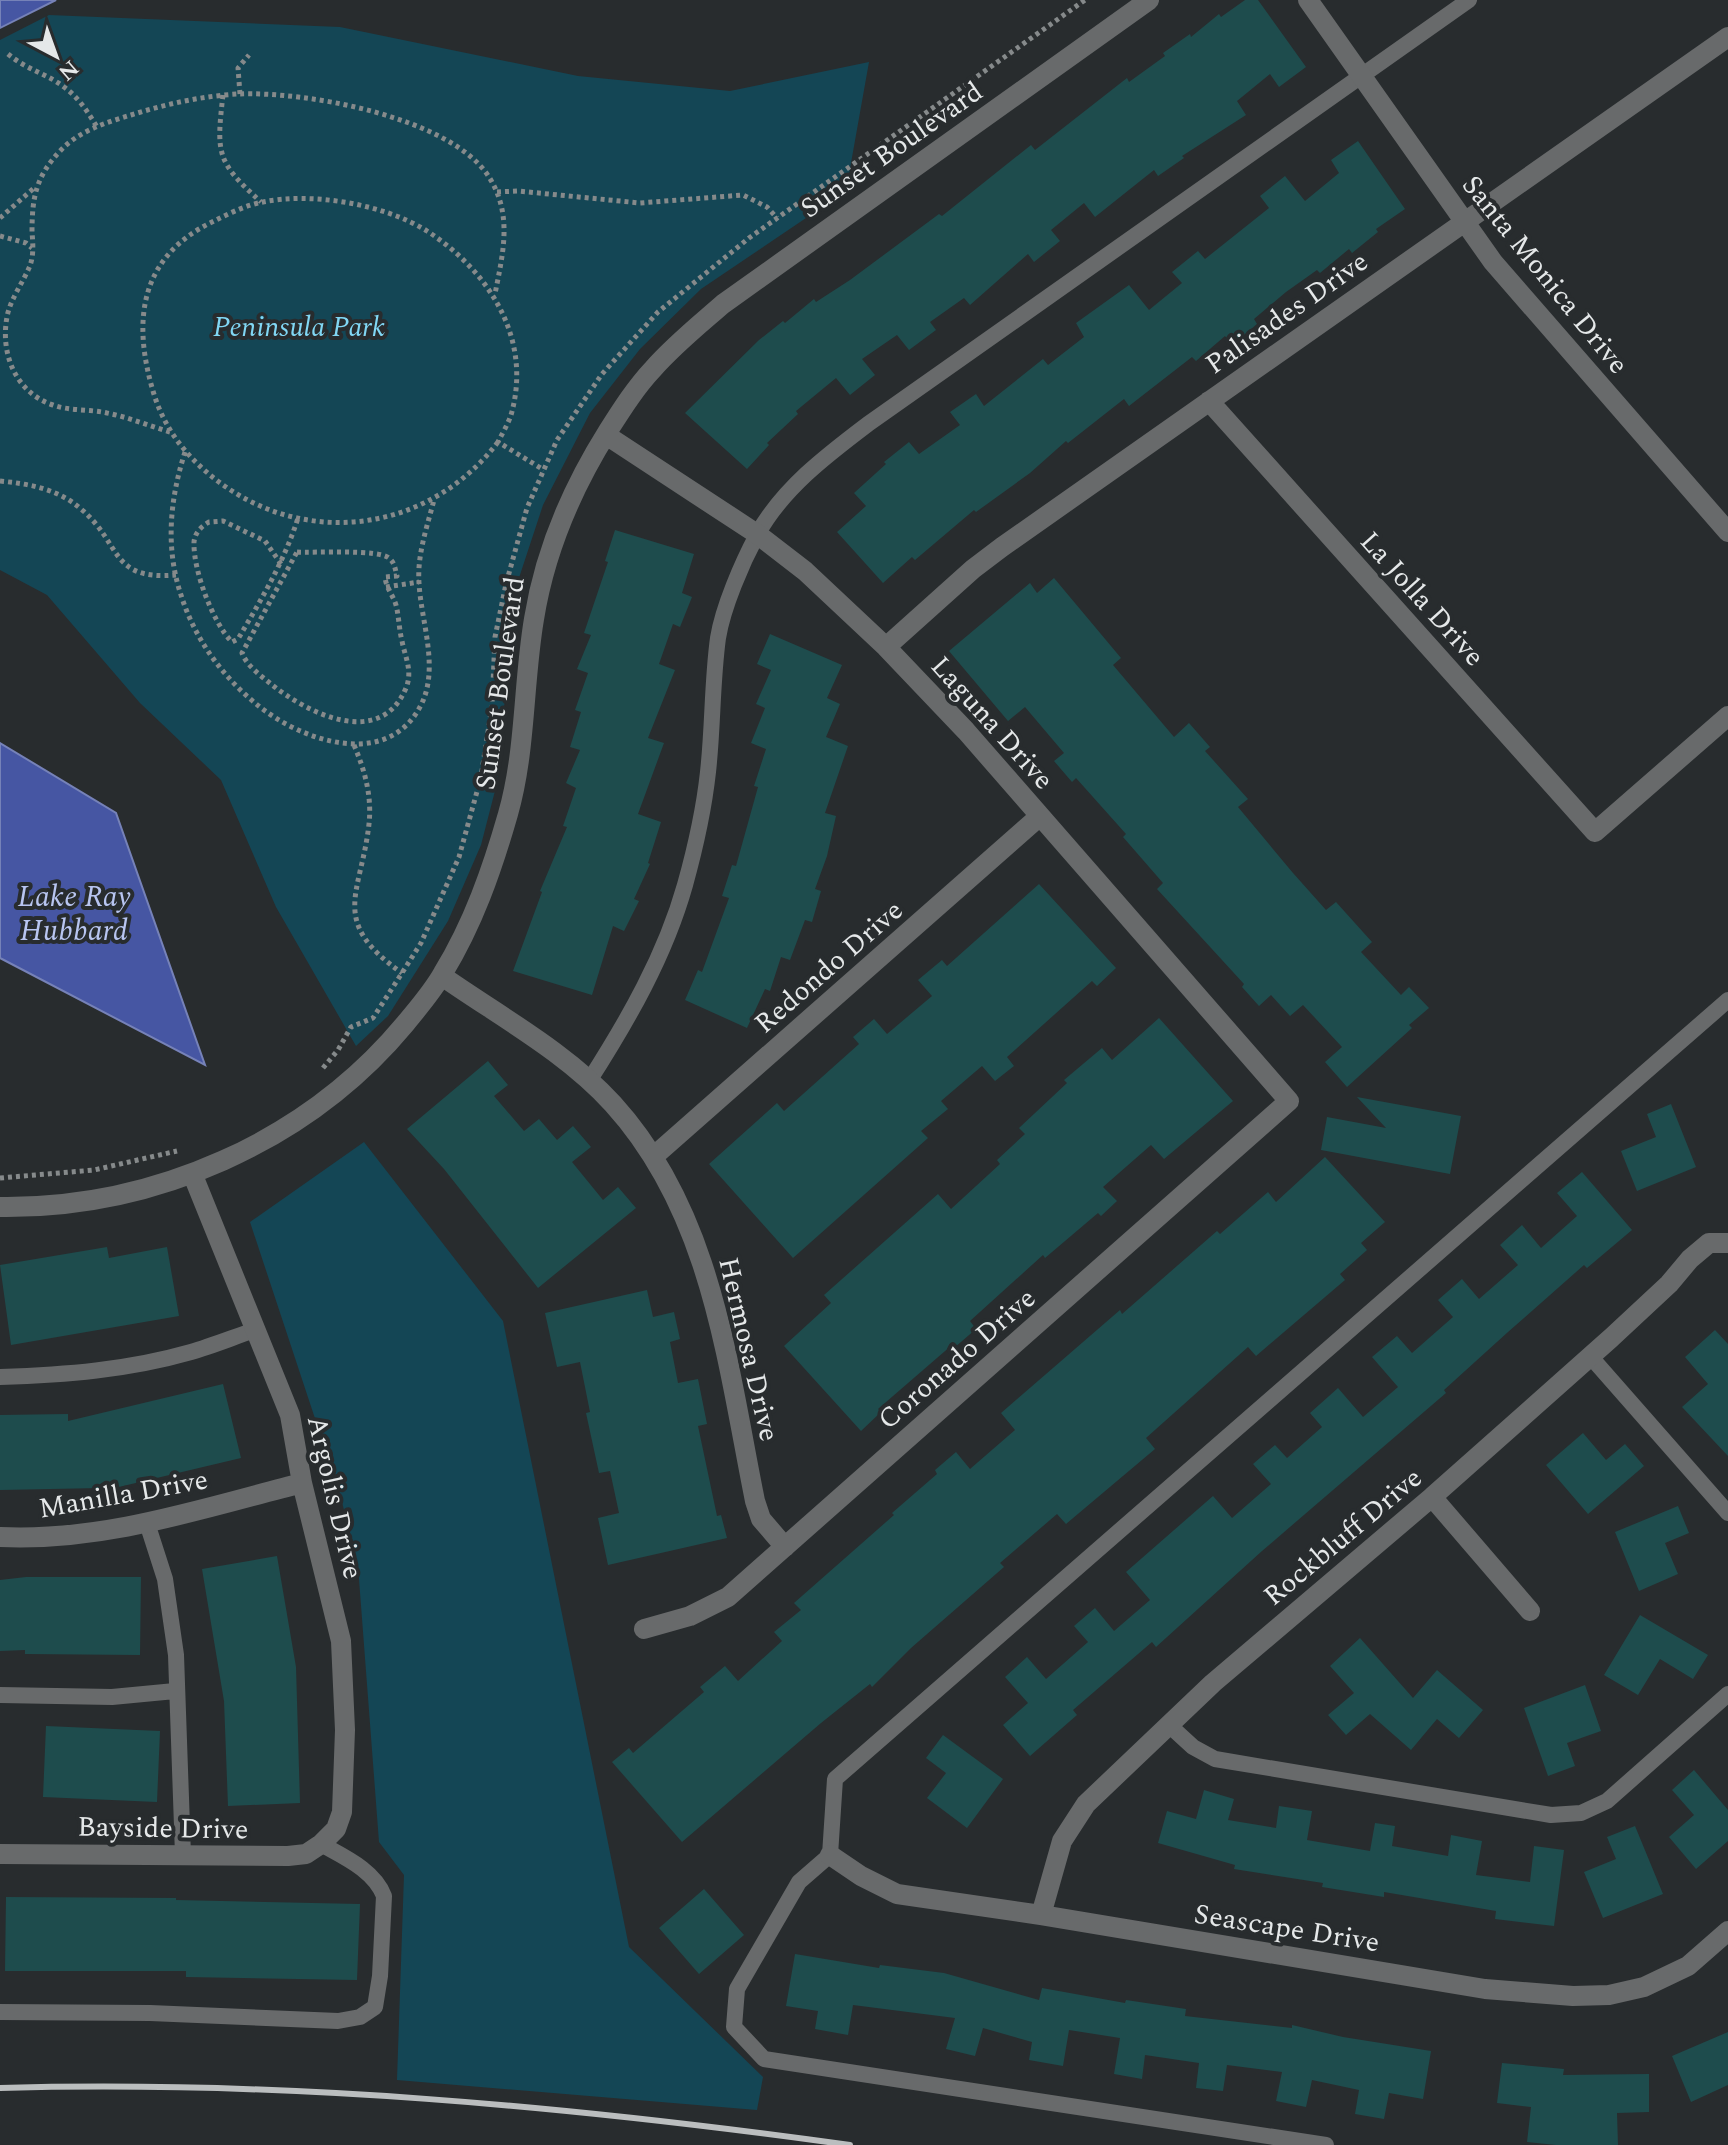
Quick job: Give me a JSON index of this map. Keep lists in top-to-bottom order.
{
  "streets": {
    "street": [
      "Sunset Boulevard",
      "Santa Monica Drive",
      "Palisades Drive",
      "La Jolla Drive",
      "Laguna Drive",
      "Redondo Drive",
      "Hermosa Drive",
      "Coronado Drive",
      "Manilla Drive",
      "Argolis Drive",
      "Rockbluff Drive",
      "Bayside Drive",
      "Seascape Drive"
    ]
  },
  "crossings": [
    ["Sunset Boulevard", "Laguna Drive"],
    ["Sunset Boulevard", "Hermosa Drive"],
    ["Sunset Boulevard", "Argolis Drive"],
    ["Santa Monica Drive", "Palisades Drive"],
    ["Palisades Drive", "La Jolla Drive"],
    ["Palisades Drive", "Laguna Drive"],
    ["Laguna Drive", "Redondo Drive"],
    ["Laguna Drive", "Coronado Drive"],
    ["Redondo Drive", "Hermosa Drive"],
    ["Hermosa Drive", "Coronado Drive"],
    ["Manilla Drive", "Argolis Drive"],
    ["Argolis Drive", "Bayside Drive"],
    ["Rockbluff Drive", "Seascape Drive"]
  ],
  "water": ["Lake Ray Hubbard"],
  "parks": ["Peninsula Park"],
  "north": "bottom right"
}
